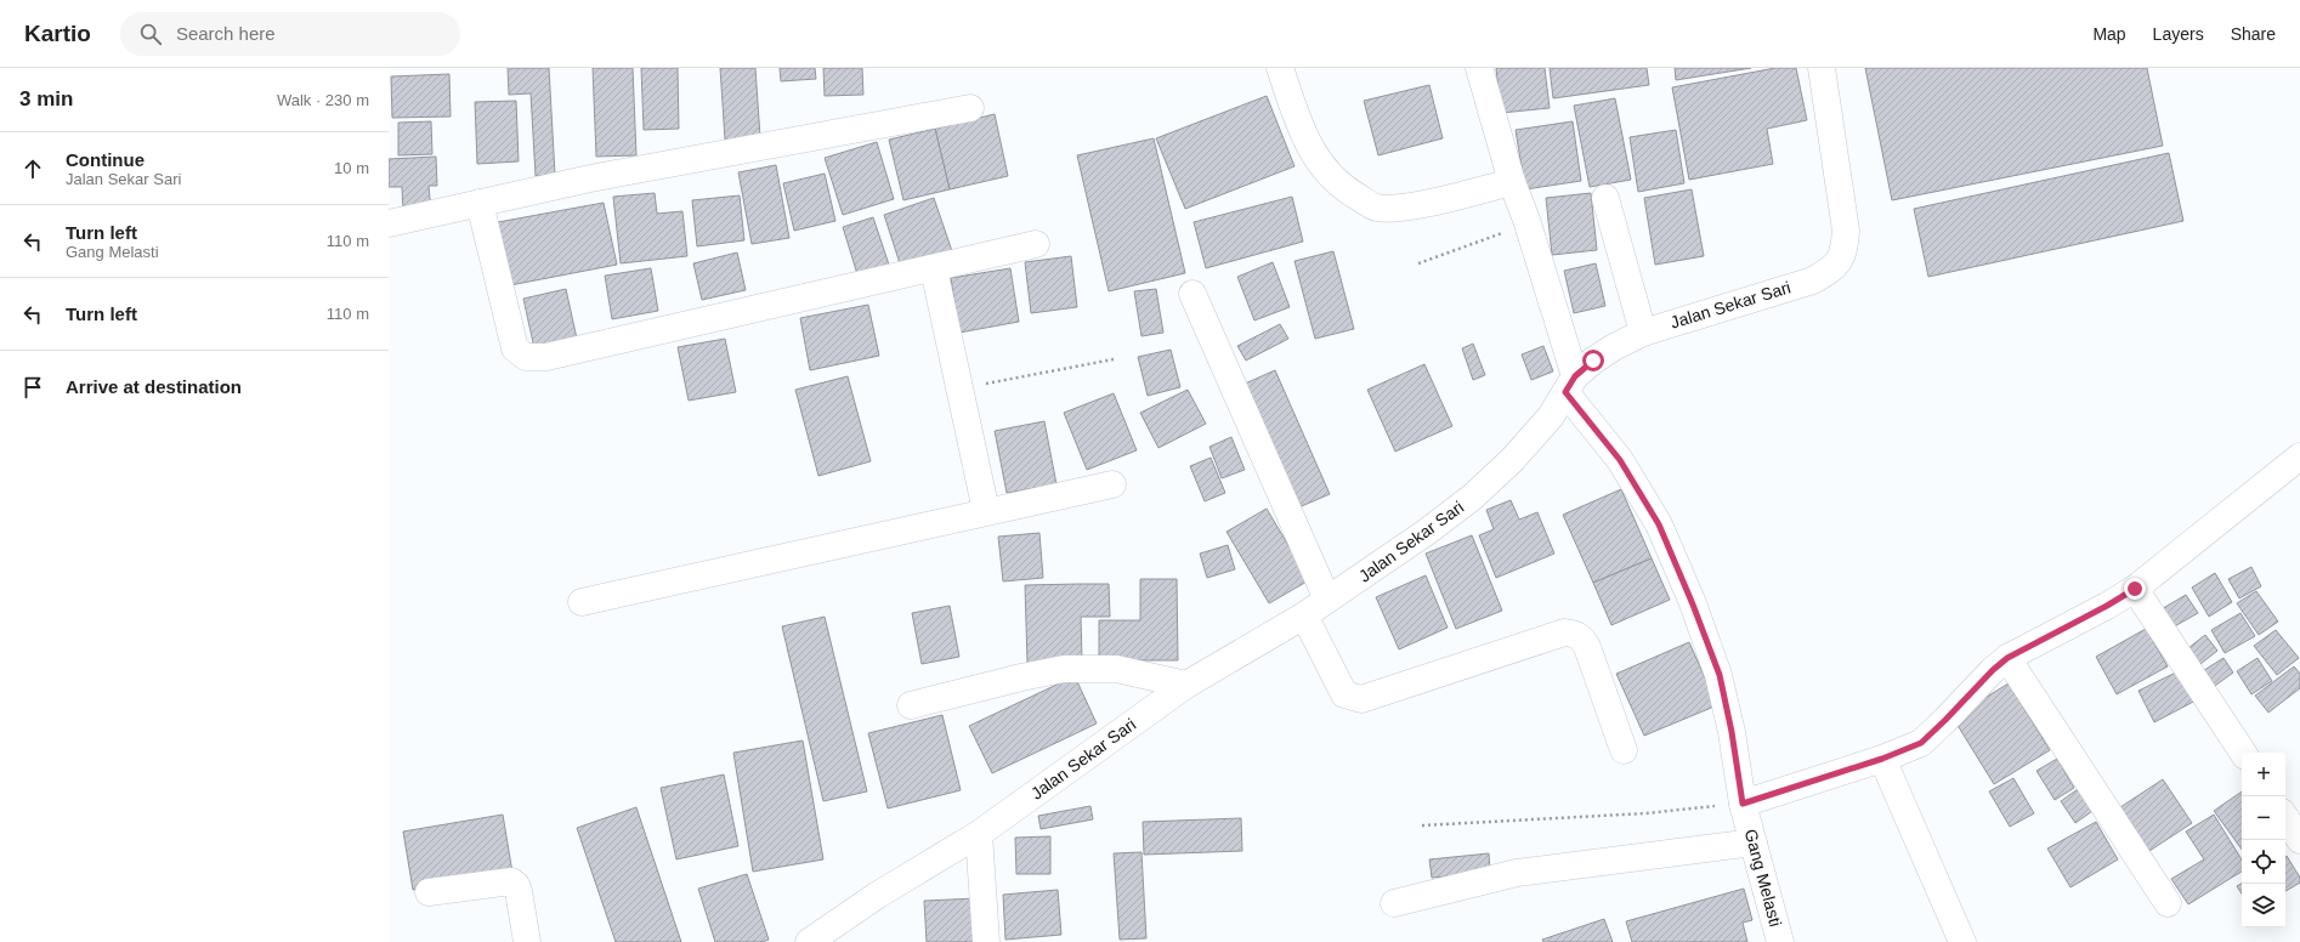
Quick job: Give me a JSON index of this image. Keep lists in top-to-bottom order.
{
  "streets": {
    "street": ["Jalan Sekar Sari", "Gang Melasti"]
  },
  "crossings": [
    ["Jalan Sekar Sari", "Gang Melasti"]
  ],
  "page": {
    "header": "Kartio",
    "search": "Search here",
    "nav": ["Map", "Layers", "Share"],
    "heading": ["3 min", "Walk · 230 m"],
    "list": [
      ["Continue", "Jalan Sekar Sari", "10 m"],
      ["Turn left", "Gang Melasti", "110 m"],
      ["Turn left", "110 m"],
      "Arrive at destination"
    ],
    "map_buttons": ["+", "−"]
  }
}
